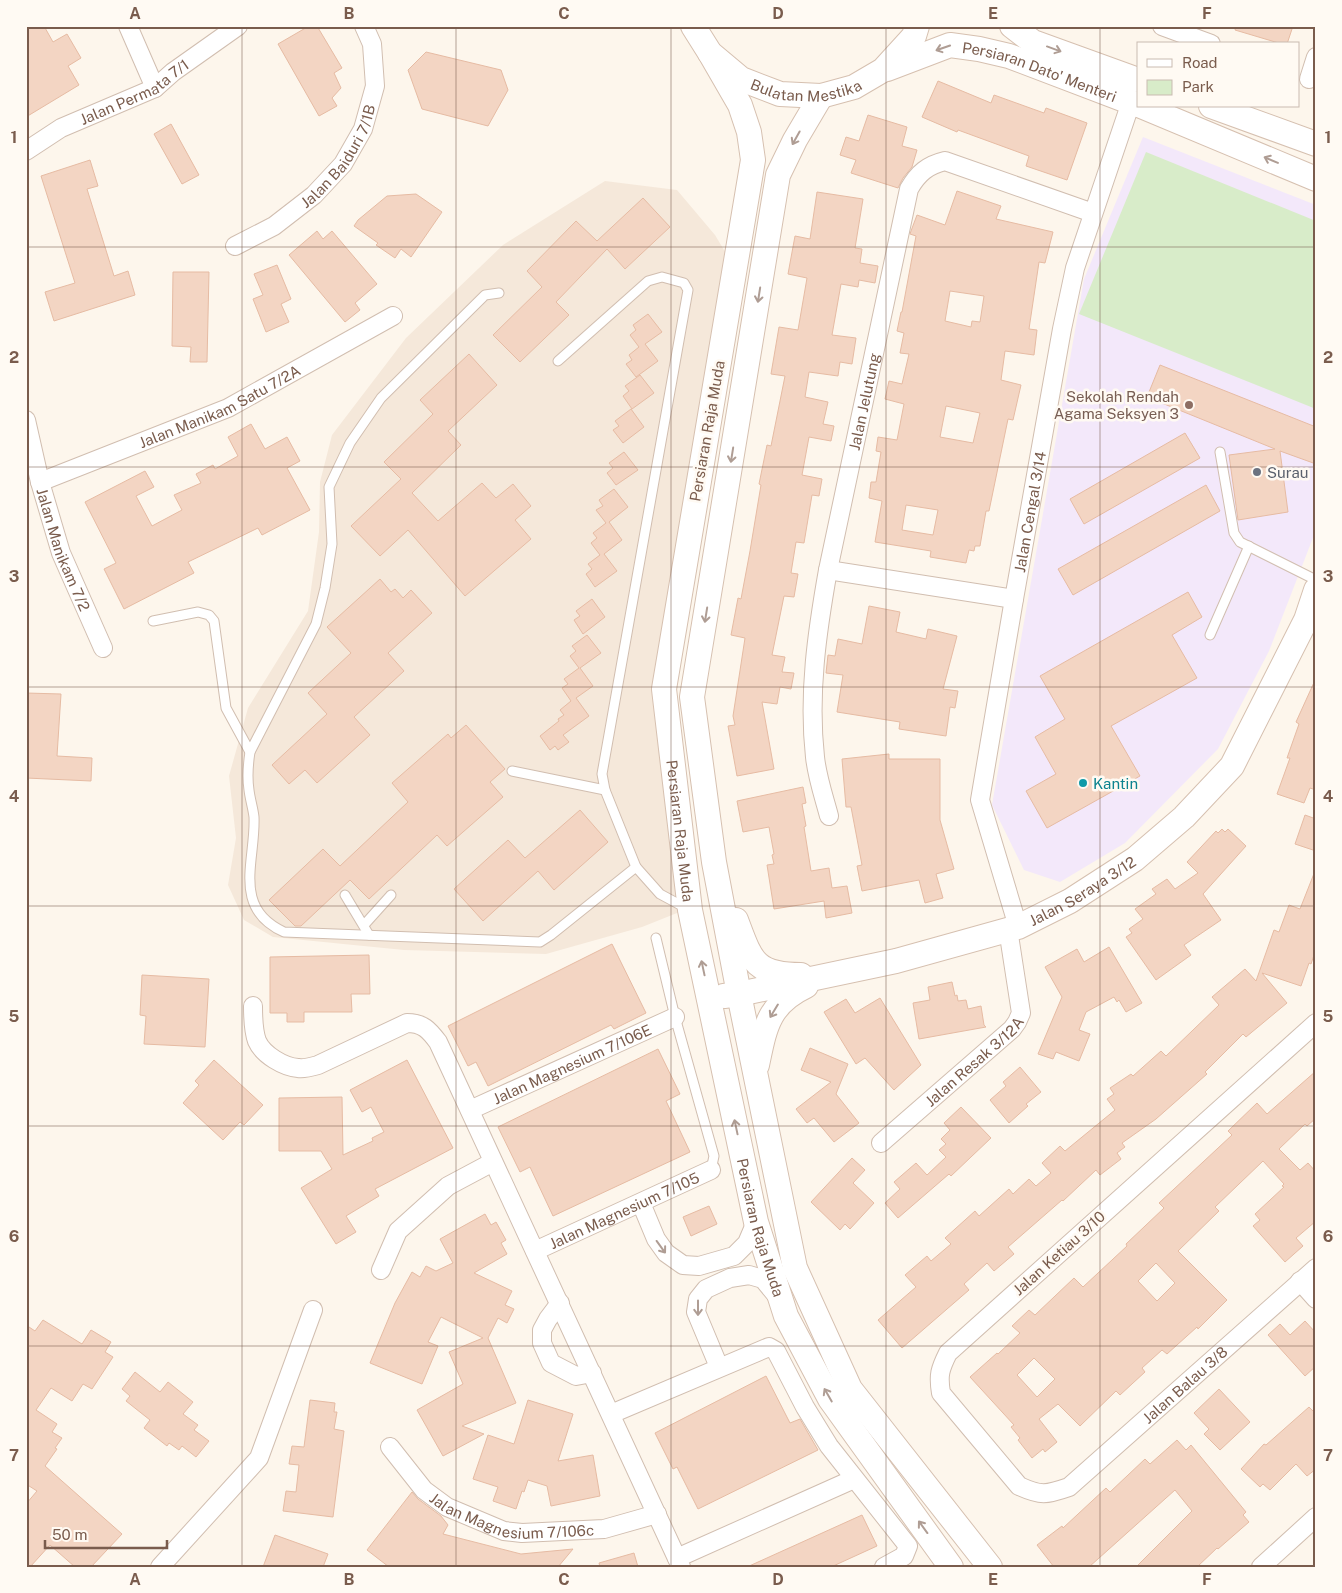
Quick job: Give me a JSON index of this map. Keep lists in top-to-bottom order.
{
  "streets": {
    "main road": [
      "Persiaran Dato' Menteri",
      "Bulatan Mestika",
      "Persiaran Raja Muda",
      "Jalan Seraya 3/12"
    ],
    "street": [
      "Jalan Permata 7/1",
      "Jalan Baiduri 7/1B",
      "Jalan Jelutung",
      "Jalan Manikam Satu 7/2A",
      "Jalan Cengal 3/14",
      "Jalan Manikam 7/2",
      "Jalan Resak 3/12A",
      "Jalan Magnesium 7/106E",
      "Jalan Magnesium 7/105",
      "Jalan Ketiau 3/10",
      "Jalan Balau 3/8",
      "Jalan Magnesium 7/106c"
    ]
  },
  "crossings": [
    ["Persiaran Dato' Menteri", "Bulatan Mestika"],
    ["Persiaran Dato' Menteri", "Jalan Cengal 3/14"],
    ["Bulatan Mestika", "Persiaran Raja Muda"],
    ["Jalan Jelutung", "Jalan Cengal 3/14"],
    ["Jalan Manikam Satu 7/2A", "Jalan Manikam 7/2"],
    ["Persiaran Raja Muda", "Jalan Seraya 3/12"],
    ["Jalan Cengal 3/14", "Jalan Seraya 3/12"],
    ["Jalan Cengal 3/14", "Jalan Resak 3/12A"],
    ["Jalan Seraya 3/12", "Jalan Resak 3/12A"],
    ["Jalan Ketiau 3/10", "Jalan Balau 3/8"]
  ],
  "places": ["Sekolah Rendah Agama Seksyen 3", "Surau", "Kantin"],
  "legend": ["Road", "Park"],
  "scale_bar": "50 m",
  "grid": {
    "columns": [
      "A",
      "B",
      "C",
      "D",
      "E",
      "F"
    ],
    "rows": [
      "1",
      "2",
      "3",
      "4",
      "5",
      "6",
      "7"
    ]
  }
}
